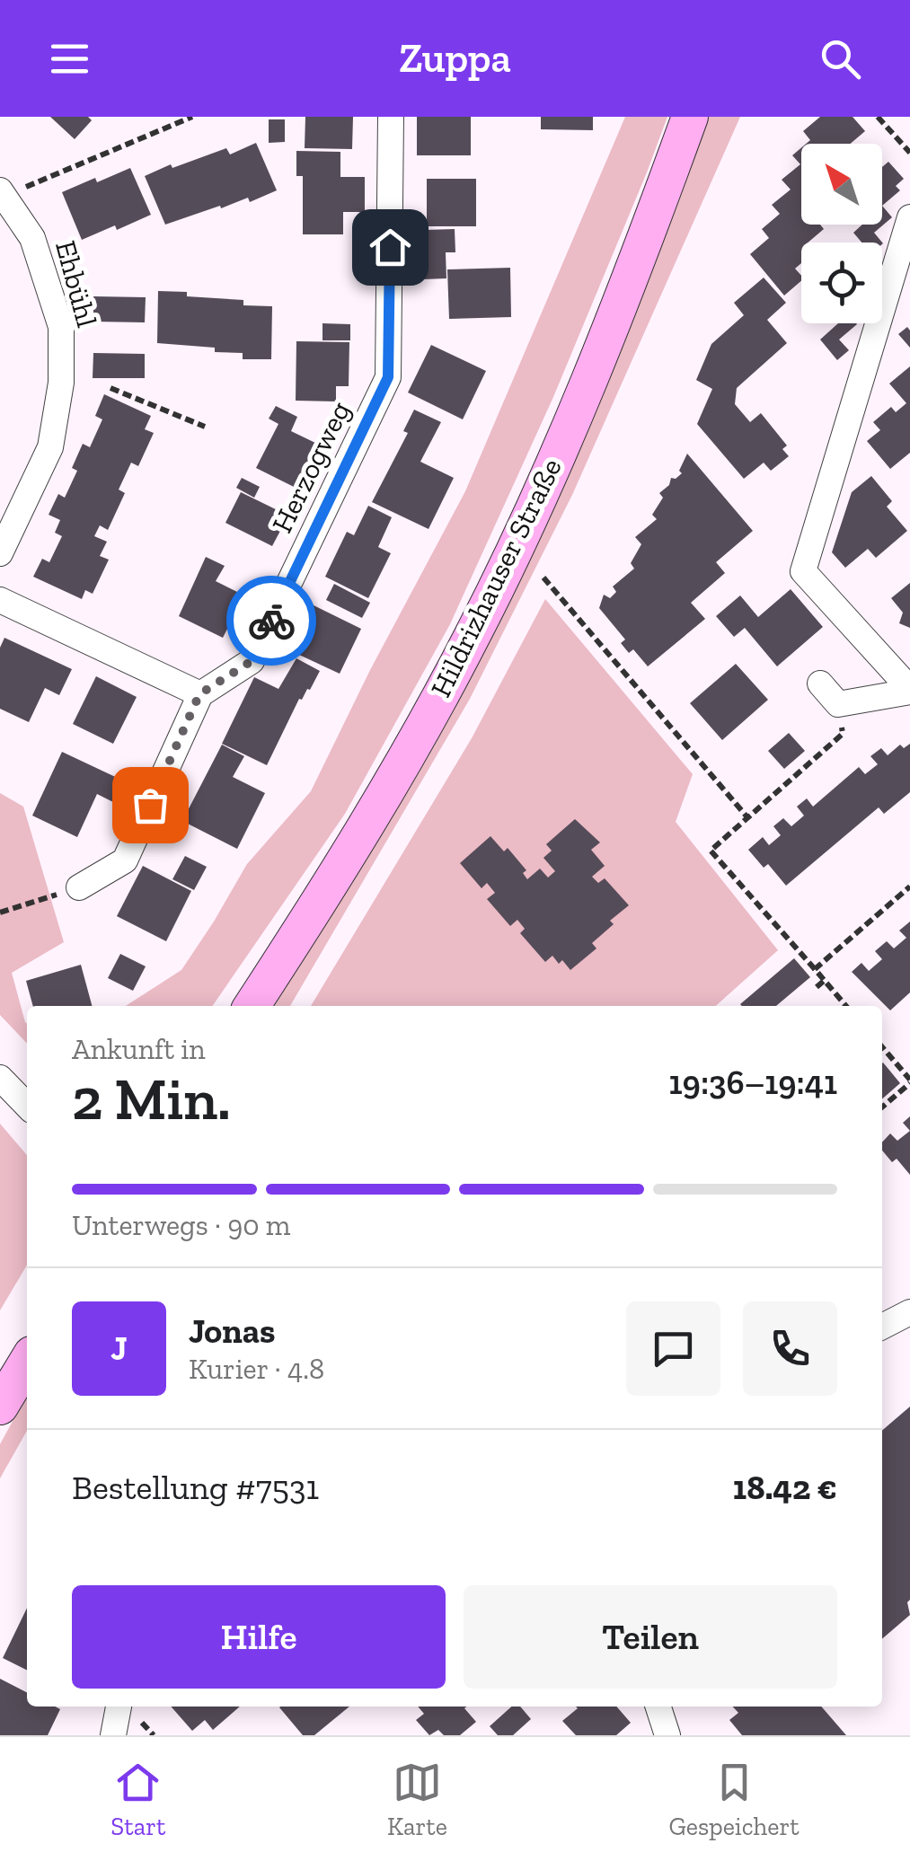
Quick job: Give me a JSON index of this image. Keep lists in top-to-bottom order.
{
  "streets": {
    "main road": ["Hildrizhauser Straße"],
    "street": ["Ehbühl", "Herzogweg"]
  },
  "north": "top left",
  "page": {
    "header": "Zuppa",
    "heading": ["2 Min.", "Ankunft in", "19:36–19:41"],
    "panel": [
      "Jonas",
      "Kurier · 4.8",
      "Bestellung #7531",
      "18.42 €"
    ],
    "bar": "Unterwegs · 90 m",
    "round": "J",
    "buttons": ["Hilfe", "Teilen"],
    "tabs": ["Start", "Karte", "Gespeichert"]
  }
}
